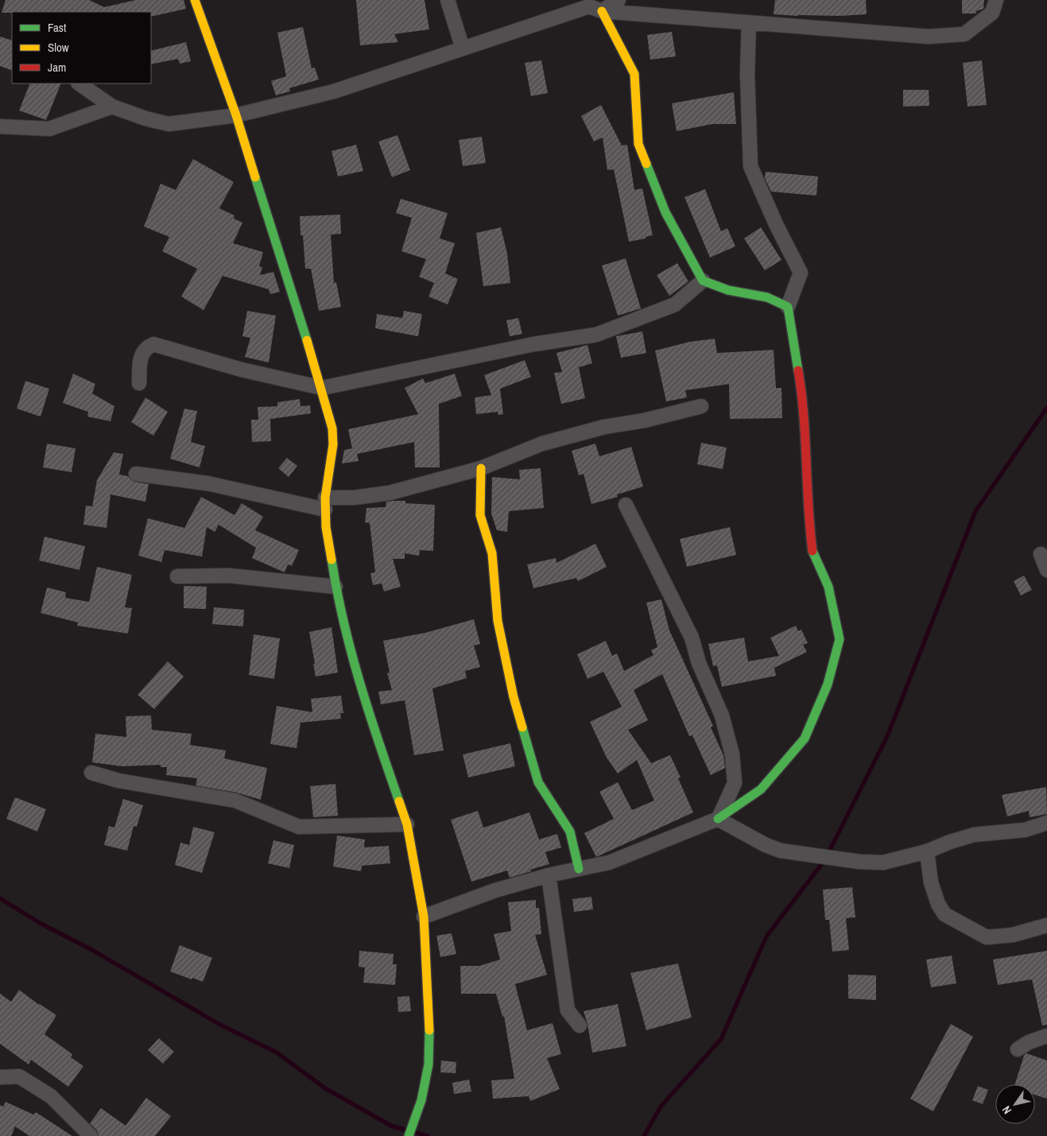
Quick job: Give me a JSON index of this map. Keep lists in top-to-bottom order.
{
  "legend": ["Fast", "Slow", "Jam"],
  "north": "bottom left"
}
